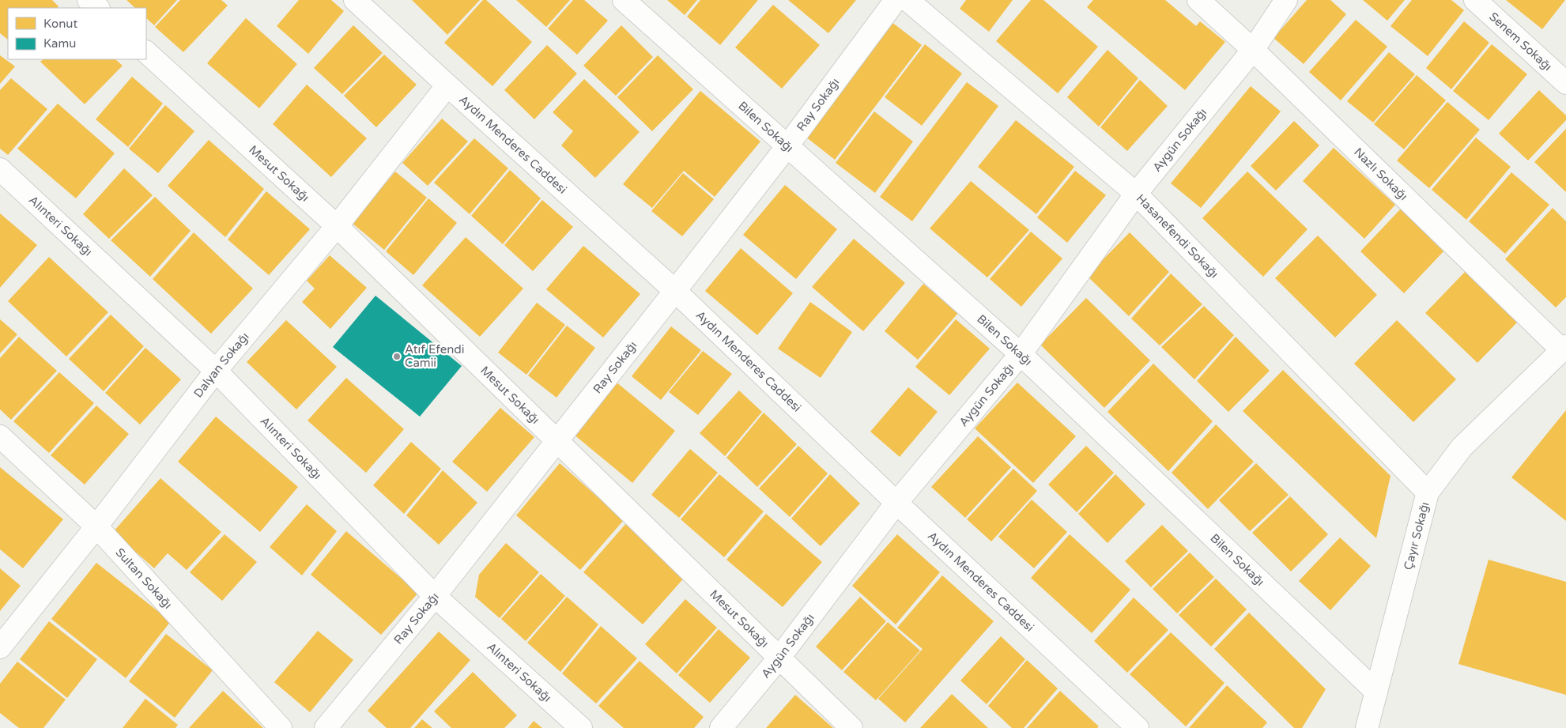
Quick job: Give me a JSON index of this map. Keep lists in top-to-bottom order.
{
  "streets": {
    "street": [
      "Senem Sokağı",
      "Ray Sokağı",
      "Bilen Sokağı",
      "Aygün Sokağı",
      "Aydın Menderes Caddesi",
      "Mesut Sokağı",
      "Nazlı Sokağı",
      "Alınteri Sokağı",
      "Hasanefendi Sokağı",
      "Dalyan Sokağı",
      "Çayır Sokağı",
      "Sultan Sokağı"
    ]
  },
  "crossings": [
    ["Ray Sokağı", "Bilen Sokağı"],
    ["Ray Sokağı", "Aydın Menderes Caddesi"],
    ["Ray Sokağı", "Mesut Sokağı"],
    ["Ray Sokağı", "Alınteri Sokağı"],
    ["Bilen Sokağı", "Aygün Sokağı"],
    ["Bilen Sokağı", "Çayır Sokağı"],
    ["Aygün Sokağı", "Aydın Menderes Caddesi"],
    ["Aygün Sokağı", "Mesut Sokağı"],
    ["Aygün Sokağı", "Nazlı Sokağı"],
    ["Aygün Sokağı", "Hasanefendi Sokağı"],
    ["Aydın Menderes Caddesi", "Dalyan Sokağı"],
    ["Mesut Sokağı", "Dalyan Sokağı"],
    ["Nazlı Sokağı", "Çayır Sokağı"],
    ["Alınteri Sokağı", "Dalyan Sokağı"],
    ["Hasanefendi Sokağı", "Çayır Sokağı"],
    ["Dalyan Sokağı", "Sultan Sokağı"]
  ],
  "places": ["Atıf Efendi Camii"],
  "legend": ["Konut", "Kamu"]
}
